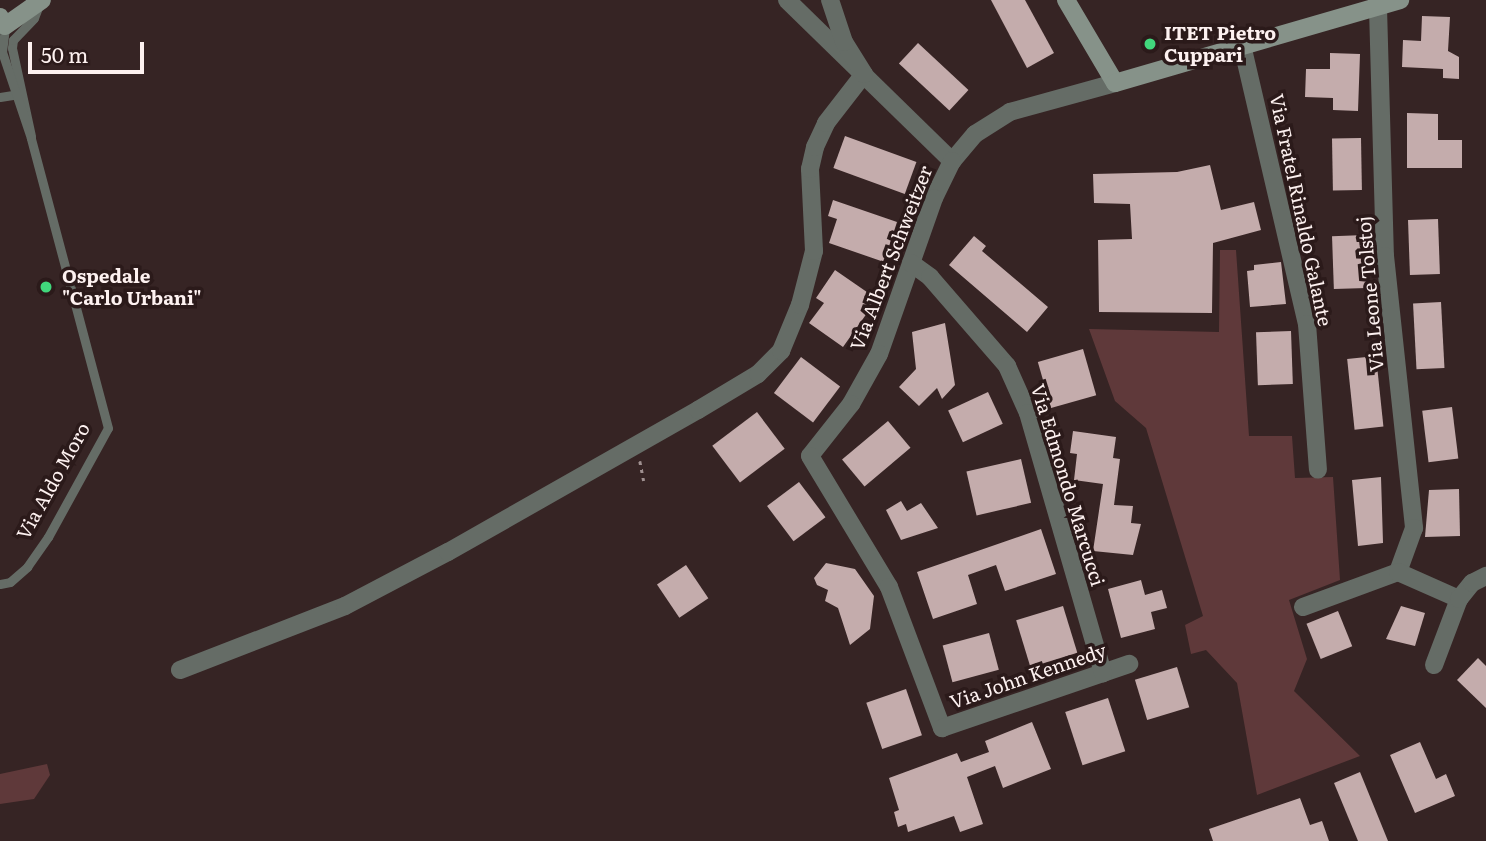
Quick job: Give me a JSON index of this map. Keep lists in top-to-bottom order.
{
  "streets": {
    "street": [
      "Via Fratel Rinaldo Galante",
      "Via Albert Schweitzer",
      "Via Leone Tolstoj",
      "Via Aldo Moro",
      "Via Edmondo Marcucci",
      "Via John Kennedy"
    ]
  },
  "crossings": [
    ["Via Fratel Rinaldo Galante", "Via Albert Schweitzer"],
    ["Via Albert Schweitzer", "Via Leone Tolstoj"],
    ["Via Albert Schweitzer", "Via Edmondo Marcucci"],
    ["Via Albert Schweitzer", "Via John Kennedy"],
    ["Via Edmondo Marcucci", "Via John Kennedy"]
  ],
  "places": ["ITET Pietro Cuppari", "Ospedale \"Carlo Urbani\""],
  "scale_bar": "50 m"
}
